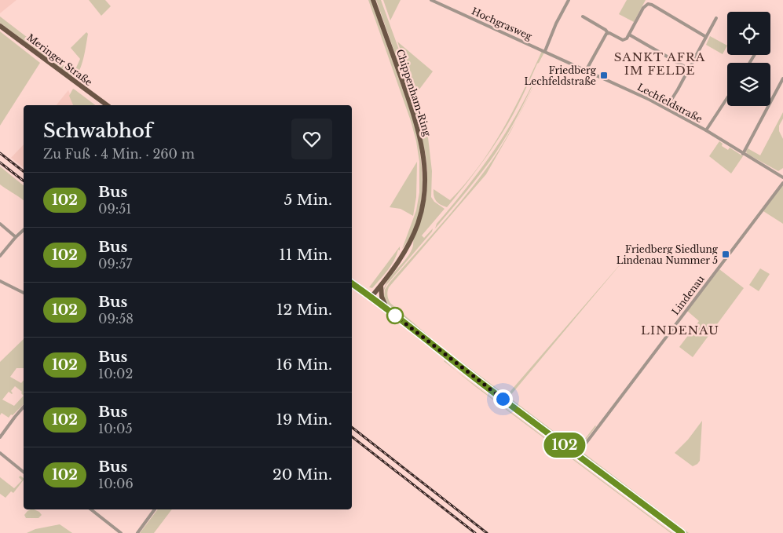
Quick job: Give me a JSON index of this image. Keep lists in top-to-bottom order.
{
  "streets": {
    "main road": ["Meringer Straße", "Chippenham-Ring"],
    "street": ["Hochgrasweg", "Lechfeldstraße", "Lindenau"]
  },
  "crossings": [
    ["Hochgrasweg", "Lechfeldstraße"]
  ],
  "districts": ["SANKT AFRA IM FELDE", "LINDENAU"],
  "places": {
    "transit": ["Friedberg Lechfeldstraße", "Friedberg Siedlung Lindenau Nummer 5"]
  },
  "lines": ["bus line 102"],
  "page": {
    "on_map": "102",
    "heading": ["Schwabhof", "Zu Fuß · 4 Min. · 260 m"],
    "list": [
      {
        "mark": "102",
        "name": "Bus",
        "note": "09:51",
        "value": "5 Min."
      },
      {
        "mark": "102",
        "name": "Bus",
        "note": "09:57",
        "value": "11 Min."
      },
      {
        "mark": "102",
        "name": "Bus",
        "note": "09:58",
        "value": "12 Min."
      },
      {
        "mark": "102",
        "name": "Bus",
        "note": "10:02",
        "value": "16 Min."
      },
      {
        "mark": "102",
        "name": "Bus",
        "note": "10:05",
        "value": "19 Min."
      },
      {
        "mark": "102",
        "name": "Bus",
        "note": "10:06",
        "value": "20 Min."
      }
    ]
  }
}
